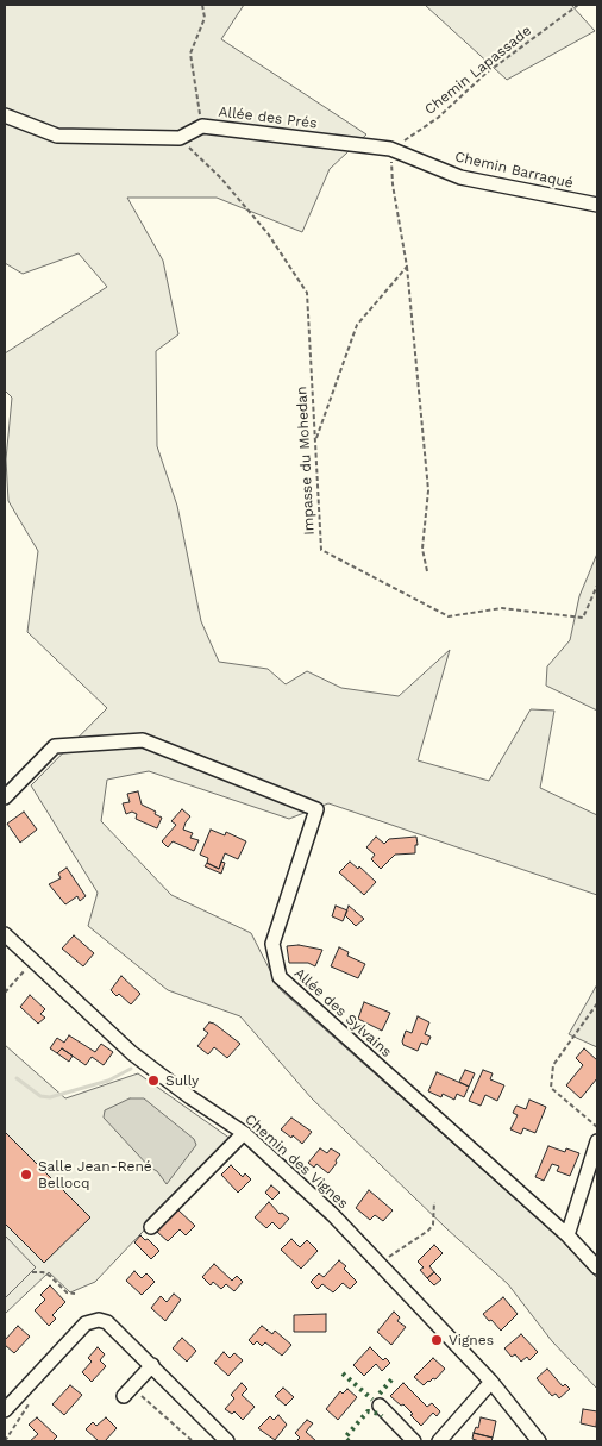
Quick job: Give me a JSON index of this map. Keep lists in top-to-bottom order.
{
  "streets": {
    "street": [
      "Allée des Prés",
      "Chemin Barraqué",
      "Allée des Sylvains",
      "Chemin des Vignes"
    ],
    "path": ["Chemin Lapassade", "Impasse du Mohedan"]
  },
  "crossings": [
    ["Chemin Lapassade", "Allée des Prés"],
    ["Chemin Lapassade", "Chemin Barraqué"],
    ["Allée des Prés", "Chemin Barraqué"],
    ["Allée des Prés", "Impasse du Mohedan"]
  ],
  "places": ["Sully", "Salle Jean-René Bellocq", "Vignes"]
}
